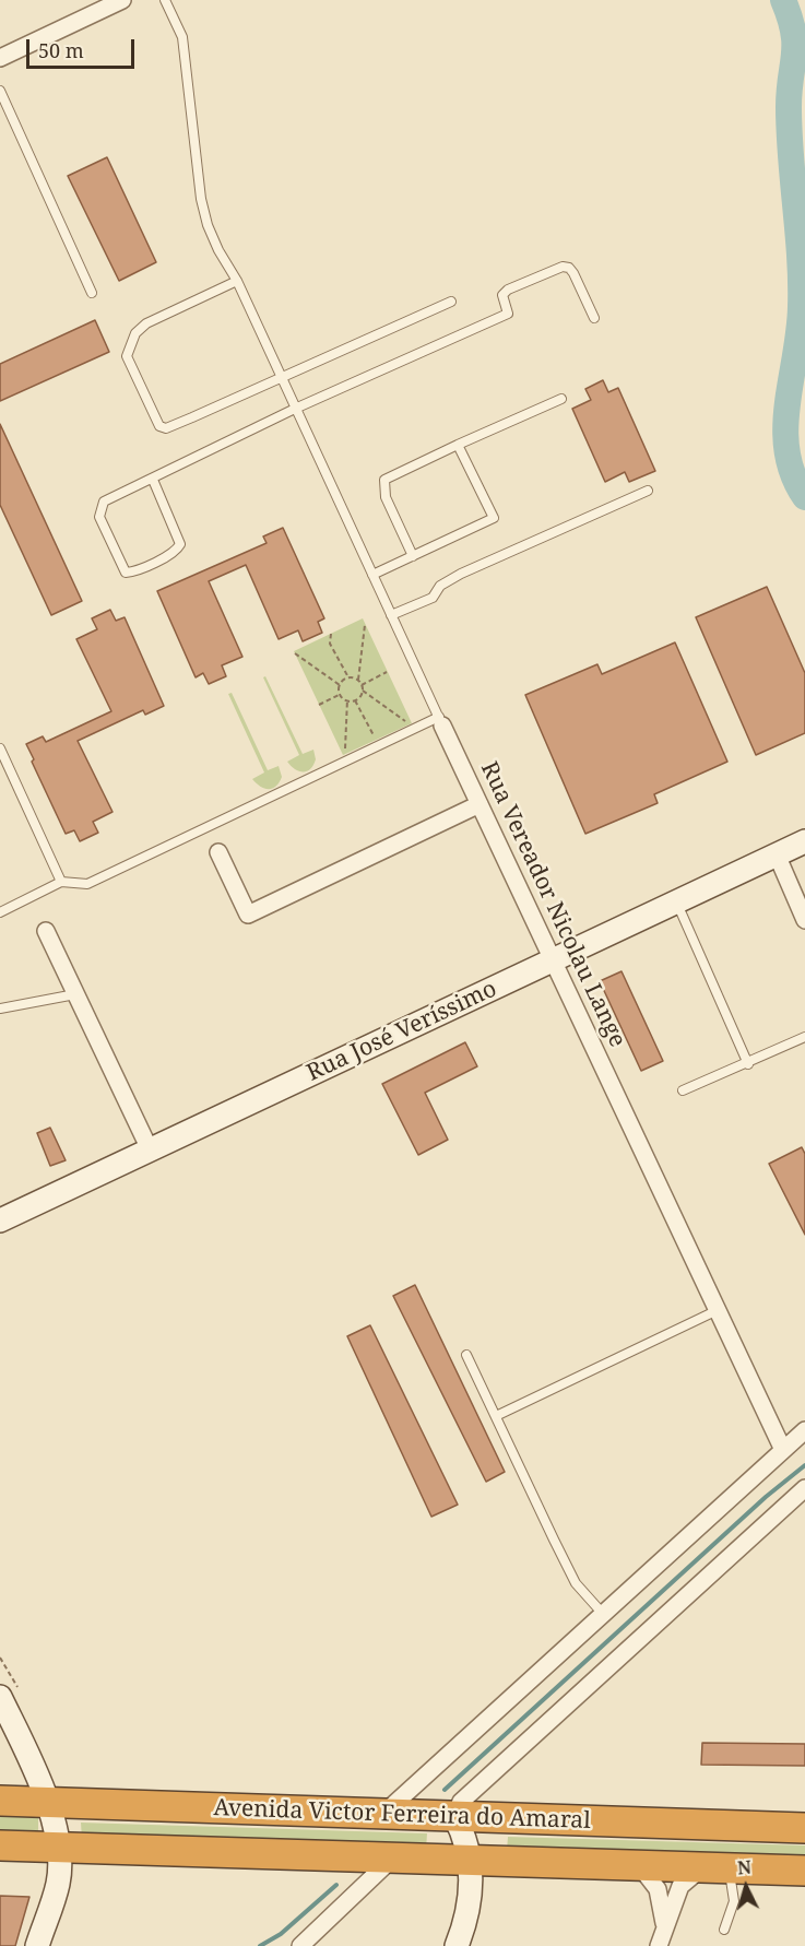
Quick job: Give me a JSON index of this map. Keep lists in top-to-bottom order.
{
  "streets": {
    "highway": ["Avenida Victor Ferreira do Amaral"],
    "street": ["Rua Vereador Nicolau Lange", "Rua José Veríssimo"]
  },
  "crossings": [
    ["Rua Vereador Nicolau Lange", "Rua José Veríssimo"]
  ],
  "scale_bar": "50 m",
  "north": "top"
}
